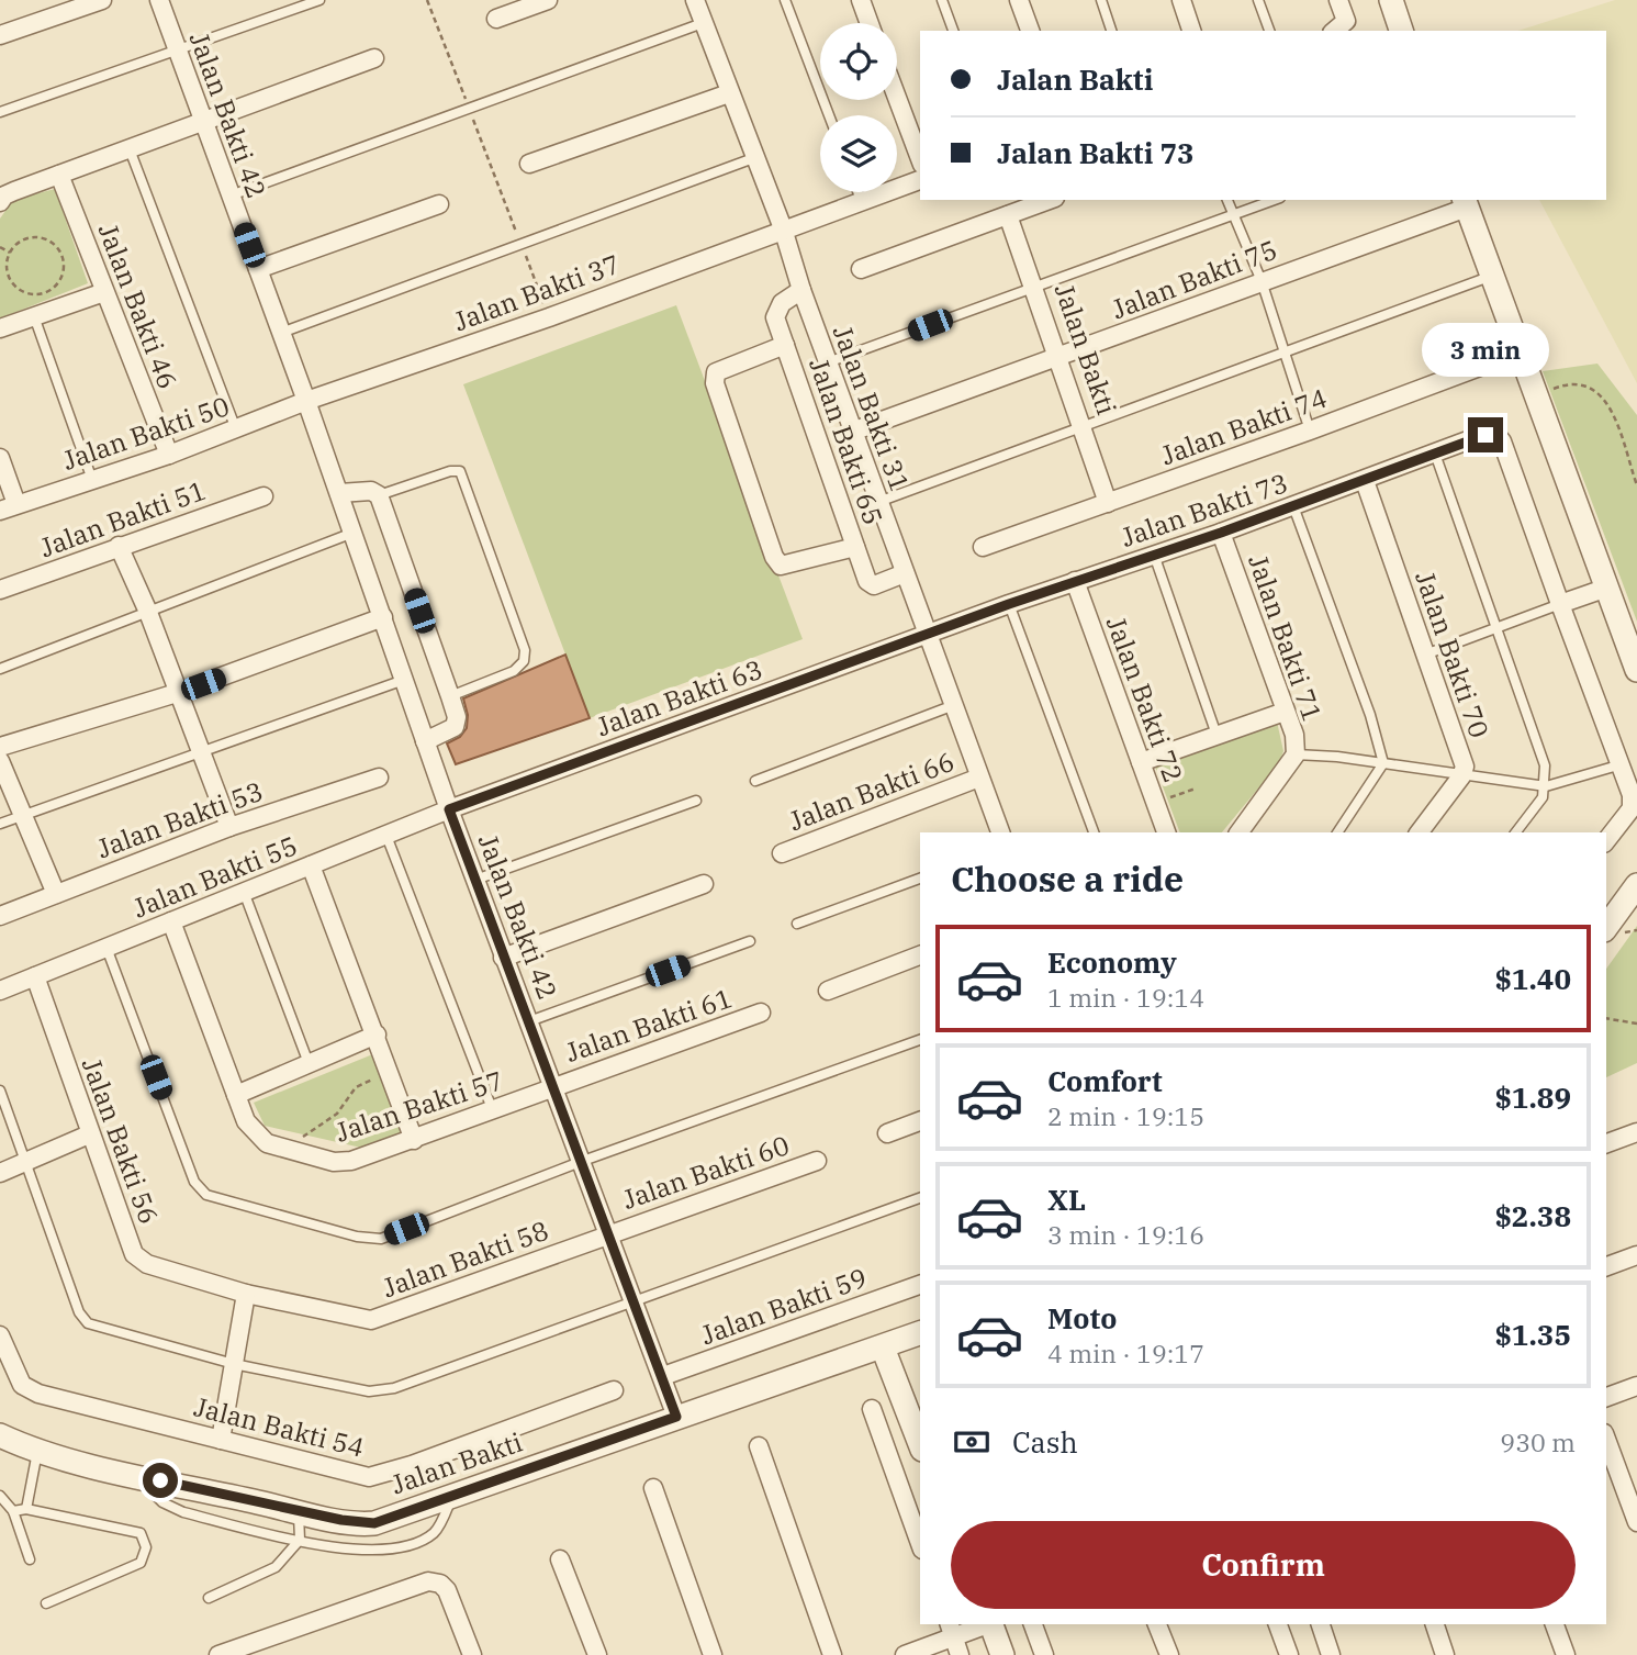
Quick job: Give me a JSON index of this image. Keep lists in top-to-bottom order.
{
  "streets": {
    "street": [
      "Jalan Bakti 42",
      "Jalan Bakti 75",
      "Jalan Bakti 37",
      "Jalan Bakti 46",
      "Jalan Bakti",
      "Jalan Bakti 31",
      "Jalan Bakti 74",
      "Jalan Bakti 50",
      "Jalan Bakti 65",
      "Jalan Bakti 73",
      "Jalan Bakti 51",
      "Jalan Bakti 71",
      "Jalan Bakti 70",
      "Jalan Bakti 63",
      "Jalan Bakti 72",
      "Jalan Bakti 66",
      "Jalan Bakti 53",
      "Jalan Bakti 55",
      "Jalan Bakti 61",
      "Jalan Bakti 57",
      "Jalan Bakti 56",
      "Jalan Bakti 60",
      "Jalan Bakti 58",
      "Jalan Bakti 59",
      "Jalan Bakti 54"
    ]
  },
  "crossings": [
    ["Jalan Bakti 42", "Jalan Bakti 37"],
    ["Jalan Bakti 42", "Jalan Bakti"],
    ["Jalan Bakti 42", "Jalan Bakti 50"],
    ["Jalan Bakti 42", "Jalan Bakti 63"],
    ["Jalan Bakti 42", "Jalan Bakti 55"],
    ["Jalan Bakti 42", "Jalan Bakti 61"],
    ["Jalan Bakti 42", "Jalan Bakti 57"],
    ["Jalan Bakti 42", "Jalan Bakti 60"],
    ["Jalan Bakti 42", "Jalan Bakti 58"],
    ["Jalan Bakti 42", "Jalan Bakti 59"],
    ["Jalan Bakti 75", "Jalan Bakti"],
    ["Jalan Bakti 75", "Jalan Bakti 31"],
    ["Jalan Bakti 37", "Jalan Bakti 31"],
    ["Jalan Bakti 37", "Jalan Bakti 50"],
    ["Jalan Bakti 46", "Jalan Bakti 50"],
    ["Jalan Bakti", "Jalan Bakti 74"],
    ["Jalan Bakti 31", "Jalan Bakti 65"],
    ["Jalan Bakti 31", "Jalan Bakti 73"],
    ["Jalan Bakti 31", "Jalan Bakti 63"],
    ["Jalan Bakti 31", "Jalan Bakti 66"],
    ["Jalan Bakti 73", "Jalan Bakti 71"],
    ["Jalan Bakti 73", "Jalan Bakti 70"],
    ["Jalan Bakti 73", "Jalan Bakti 63"],
    ["Jalan Bakti 73", "Jalan Bakti 72"],
    ["Jalan Bakti 63", "Jalan Bakti 55"],
    ["Jalan Bakti 55", "Jalan Bakti 57"],
    ["Jalan Bakti 55", "Jalan Bakti 56"],
    ["Jalan Bakti 61", "Jalan Bakti 57"],
    ["Jalan Bakti 56", "Jalan Bakti 58"],
    ["Jalan Bakti 60", "Jalan Bakti 58"]
  ],
  "page": {
    "banner": ["Jalan Bakti", "Jalan Bakti 73"],
    "bubble": "3 min",
    "heading": "Choose a ride",
    "list": [
      {
        "name": "Economy",
        "note": "1 min · 19:14",
        "value": "$1.40"
      },
      {
        "name": "Comfort",
        "note": "2 min · 19:15",
        "value": "$1.89"
      },
      {
        "name": "XL",
        "note": "3 min · 19:16",
        "value": "$2.38"
      },
      {
        "name": "Moto",
        "note": "4 min · 19:17",
        "value": "$1.35"
      }
    ],
    "pay": ["Cash", "930 m"],
    "buttons": "Confirm"
  }
}
